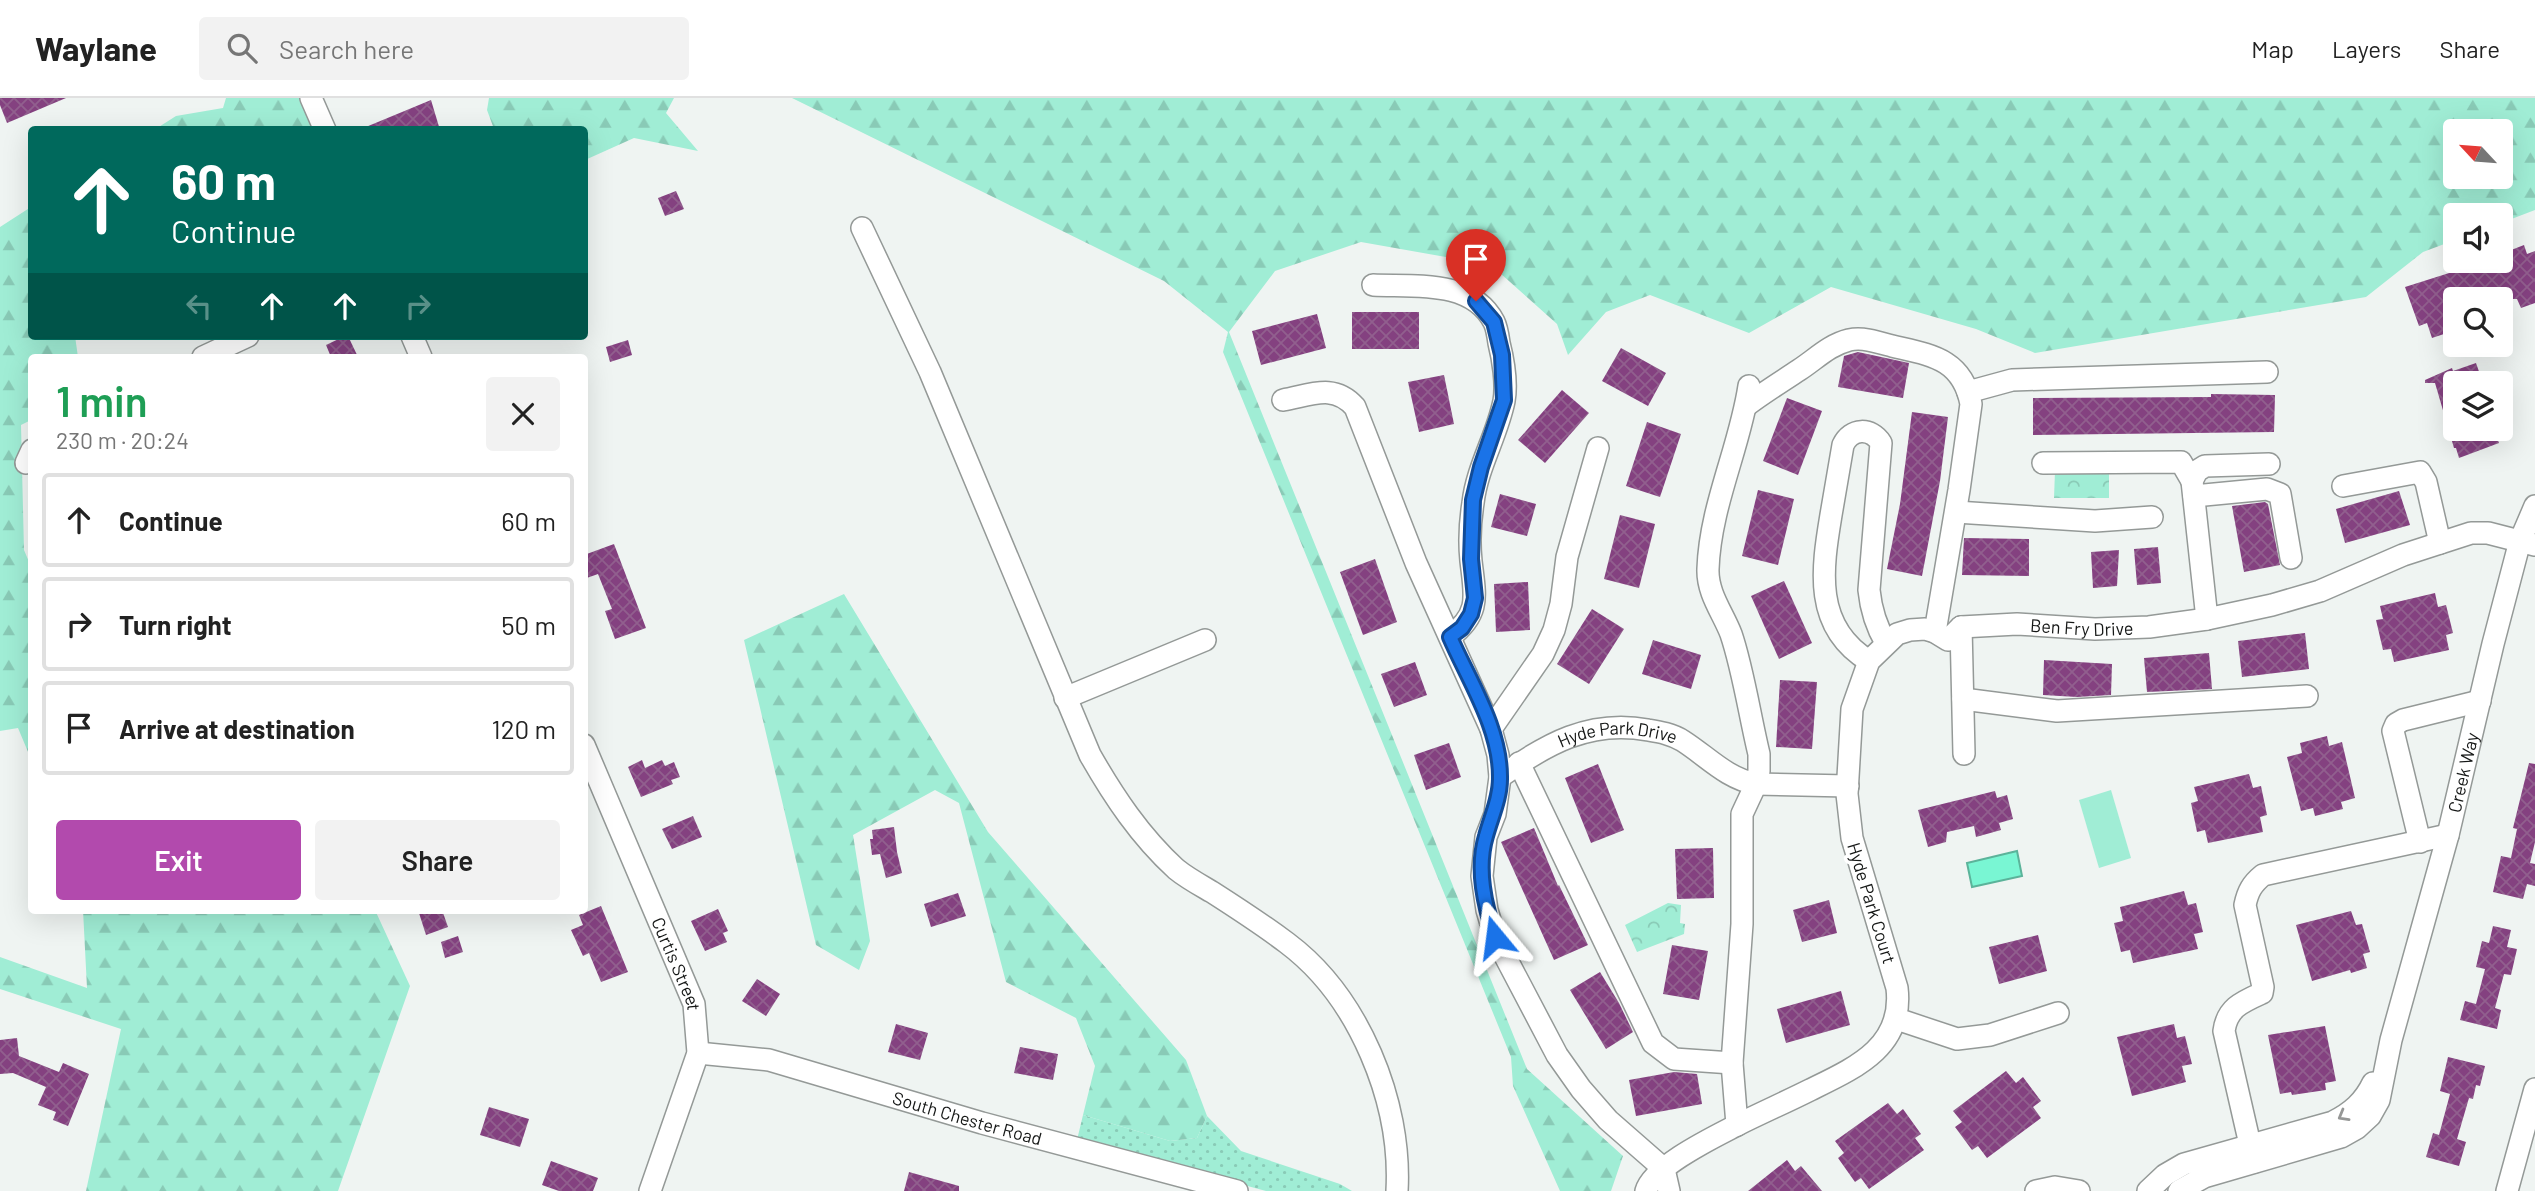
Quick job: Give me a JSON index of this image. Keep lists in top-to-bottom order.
{
  "streets": {
    "street": [
      "Ben Fry Drive",
      "Hyde Park Drive",
      "Creek Way",
      "Hyde Park Court",
      "Curtis Street",
      "South Chester Road"
    ]
  },
  "crossings": [
    ["Ben Fry Drive", "Creek Way"],
    ["Ben Fry Drive", "Hyde Park Court"],
    ["Curtis Street", "South Chester Road"]
  ],
  "north": "top left",
  "page": {
    "header": "Waylane",
    "search": "Search here",
    "nav": ["Map", "Layers", "Share"],
    "turn": ["60 m", "Continue"],
    "heading": ["1 min", "230 m · 20:24"],
    "list": [
      {
        "name": "Continue",
        "value": "60 m"
      },
      {
        "name": "Turn right",
        "value": "50 m"
      },
      {
        "name": "Arrive at destination",
        "value": "120 m"
      }
    ],
    "buttons": ["Exit", "Share"]
  }
}
